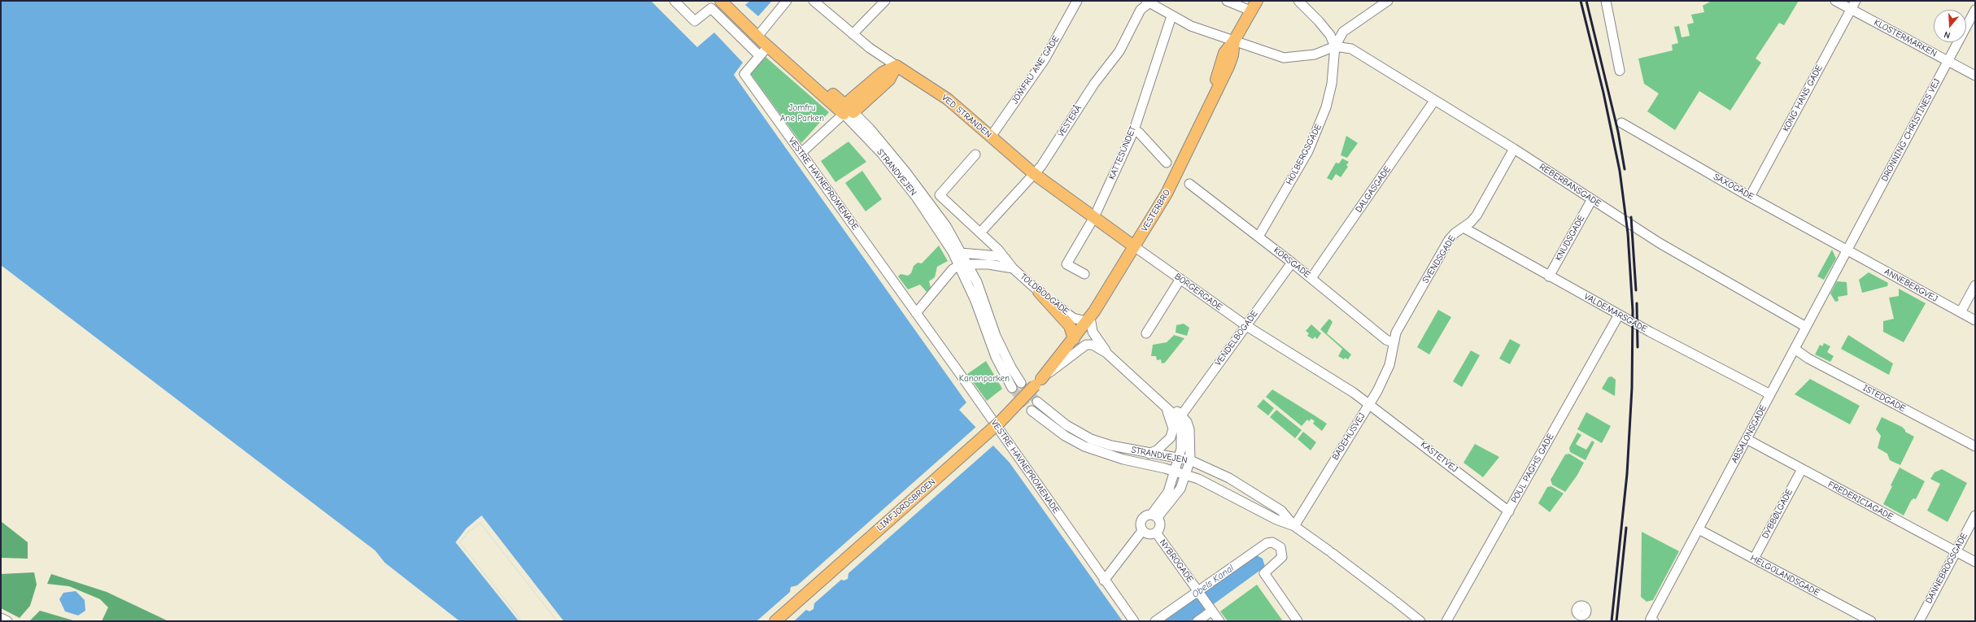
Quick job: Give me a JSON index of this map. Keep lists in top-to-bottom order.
{
  "streets": {
    "main road": [
      "VED STRANDEN",
      "STRANDVEJEN",
      "VESTERBRO",
      "BORGERGADE",
      "LIMFJORDSBROEN"
    ],
    "street": [
      "KLOSTERMARKEN",
      "JOMFRU ANE GADE",
      "KONG HANS GADE",
      "VESTERÅ",
      "DRONNING CHRISTINES VEJ",
      "KATTESUNDET",
      "HOLBERGSGADE",
      "VESTRE HAVNEPROMENADE",
      "REBERBANSGADE",
      "SAXOGADE",
      "DALGASGADE",
      "KNUDSGADE",
      "SVENDSGADE",
      "KORSGADE",
      "ANNEBERGVEJ",
      "TOLDBODGADE",
      "VALDEMARSGADE",
      "VENDELBOGADE",
      "ISTEDGADE",
      "ABSALONSGADE",
      "BADEHUSVEJ",
      "KASTETVEJ",
      "POUL PAGHS GADE",
      "FREDERICIAGADE",
      "DYBBØLGADE",
      "NYBROGADE",
      "DANNEBROGSGADE",
      "HELGOLANDSGADE"
    ]
  },
  "crossings": [
    ["KLOSTERMARKEN", "KONG HANS GADE"],
    ["KLOSTERMARKEN", "DRONNING CHRISTINES VEJ"],
    ["JOMFRU ANE GADE", "VED STRANDEN"],
    ["KONG HANS GADE", "SAXOGADE"],
    ["VED STRANDEN", "VESTERÅ"],
    ["VED STRANDEN", "BORGERGADE"],
    ["VESTERÅ", "BORGERGADE"],
    ["VESTERÅ", "TOLDBODGADE"],
    ["DRONNING CHRISTINES VEJ", "SAXOGADE"],
    ["DRONNING CHRISTINES VEJ", "ANNEBERGVEJ"],
    ["DRONNING CHRISTINES VEJ", "ABSALONSGADE"],
    ["KATTESUNDET", "BORGERGADE"],
    ["HOLBERGSGADE", "REBERBANSGADE"],
    ["HOLBERGSGADE", "KORSGADE"],
    ["STRANDVEJEN", "BADEHUSVEJ"],
    ["REBERBANSGADE", "DALGASGADE"],
    ["REBERBANSGADE", "KNUDSGADE"],
    ["REBERBANSGADE", "SVENDSGADE"],
    ["REBERBANSGADE", "ABSALONSGADE"],
    ["SAXOGADE", "ANNEBERGVEJ"],
    ["SAXOGADE", "ABSALONSGADE"],
    ["DALGASGADE", "KORSGADE"],
    ["VESTERBRO", "BORGERGADE"],
    ["VESTERBRO", "TOLDBODGADE"],
    ["VESTERBRO", "LIMFJORDSBROEN"],
    ["KNUDSGADE", "VALDEMARSGADE"],
    ["SVENDSGADE", "KORSGADE"],
    ["SVENDSGADE", "VALDEMARSGADE"],
    ["SVENDSGADE", "BADEHUSVEJ"],
    ["KORSGADE", "VENDELBOGADE"],
    ["KORSGADE", "BADEHUSVEJ"],
    ["ANNEBERGVEJ", "ABSALONSGADE"],
    ["BORGERGADE", "VENDELBOGADE"],
    ["BORGERGADE", "BADEHUSVEJ"],
    ["BORGERGADE", "KASTETVEJ"],
    ["VALDEMARSGADE", "ABSALONSGADE"],
    ["VALDEMARSGADE", "POUL PAGHS GADE"],
    ["ISTEDGADE", "ABSALONSGADE"],
    ["ABSALONSGADE", "FREDERICIAGADE"],
    ["ABSALONSGADE", "HELGOLANDSGADE"],
    ["BADEHUSVEJ", "KASTETVEJ"],
    ["KASTETVEJ", "POUL PAGHS GADE"],
    ["FREDERICIAGADE", "DYBBØLGADE"],
    ["FREDERICIAGADE", "DANNEBROGSGADE"],
    ["DYBBØLGADE", "HELGOLANDSGADE"]
  ],
  "water": ["Obels Kanal"],
  "parks": ["Jomfru Ane Parken", "Kanonparken"],
  "north": "bottom"
}
